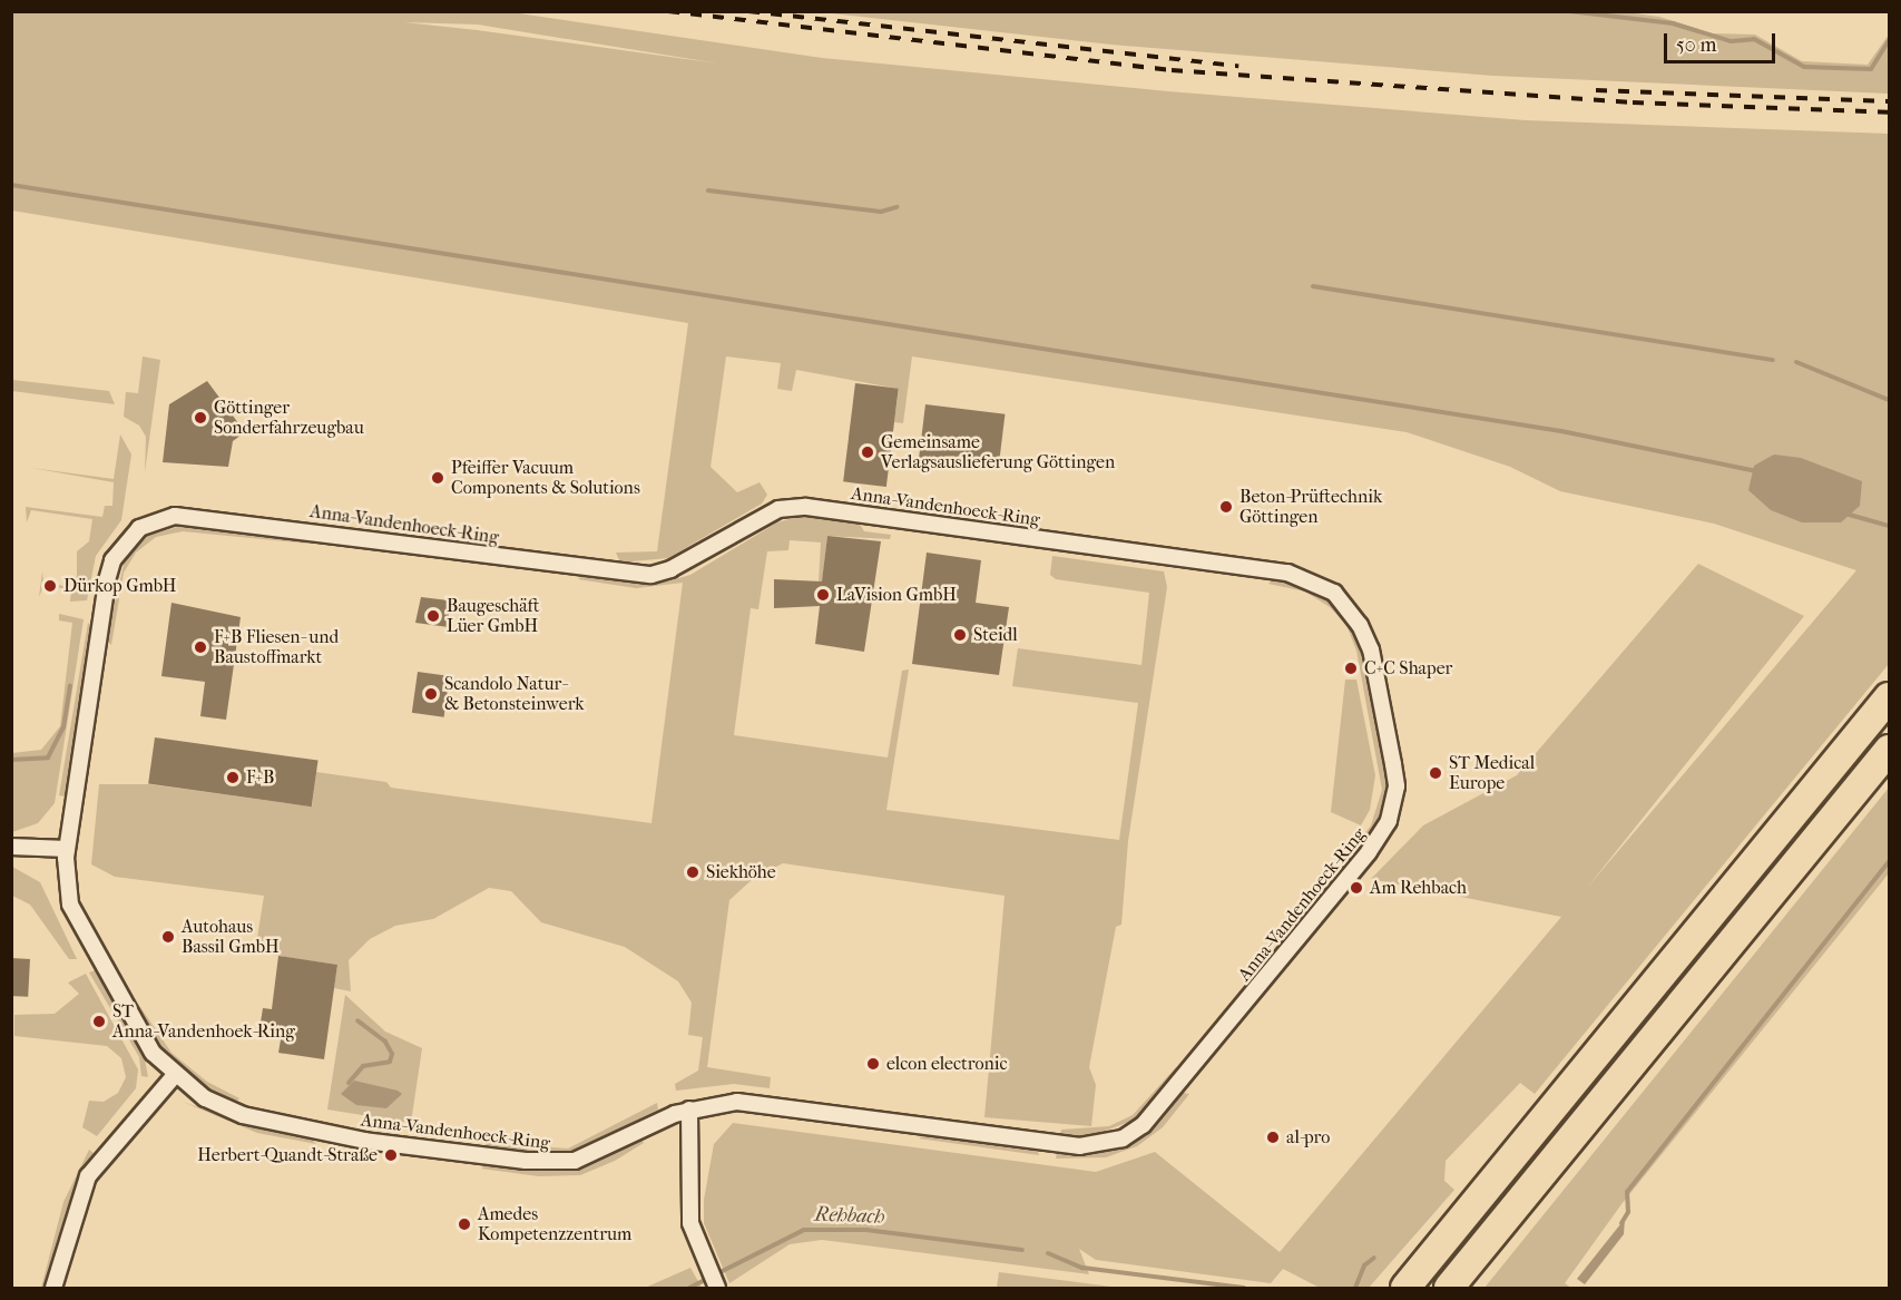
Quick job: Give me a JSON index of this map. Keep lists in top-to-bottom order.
{
  "streets": {
    "street": ["Anna-Vandenhoeck-Ring"]
  },
  "water": ["Rehbach"],
  "places": [
    "Göttinger Sonderfahrzeugbau",
    "Gemeinsame Verlagsauslieferung Göttingen",
    "Pfeiffer Vacuum Components & Solutions",
    "Beton-Prüftechnik Göttingen",
    "Dürkop GmbH",
    "LaVision GmbH",
    "Baugeschäft Lüer GmbH",
    "Steidl",
    "F+B Fliesen- und Baustoffmarkt",
    "C+C Shaper",
    "Scandolo Natur- & Betonsteinwerk",
    "ST Medical Europe",
    "F+B",
    "Siekhöhe",
    "Am Rehbach",
    "Autohaus Bassil GmbH",
    "ST Anna-Vandenhoek-Ring",
    "elcon electronic",
    "al-pro",
    "Herbert-Quandt-Straße",
    "Amedes Kompetenzzentrum"
  ],
  "scale_bar": "50 m"
}
